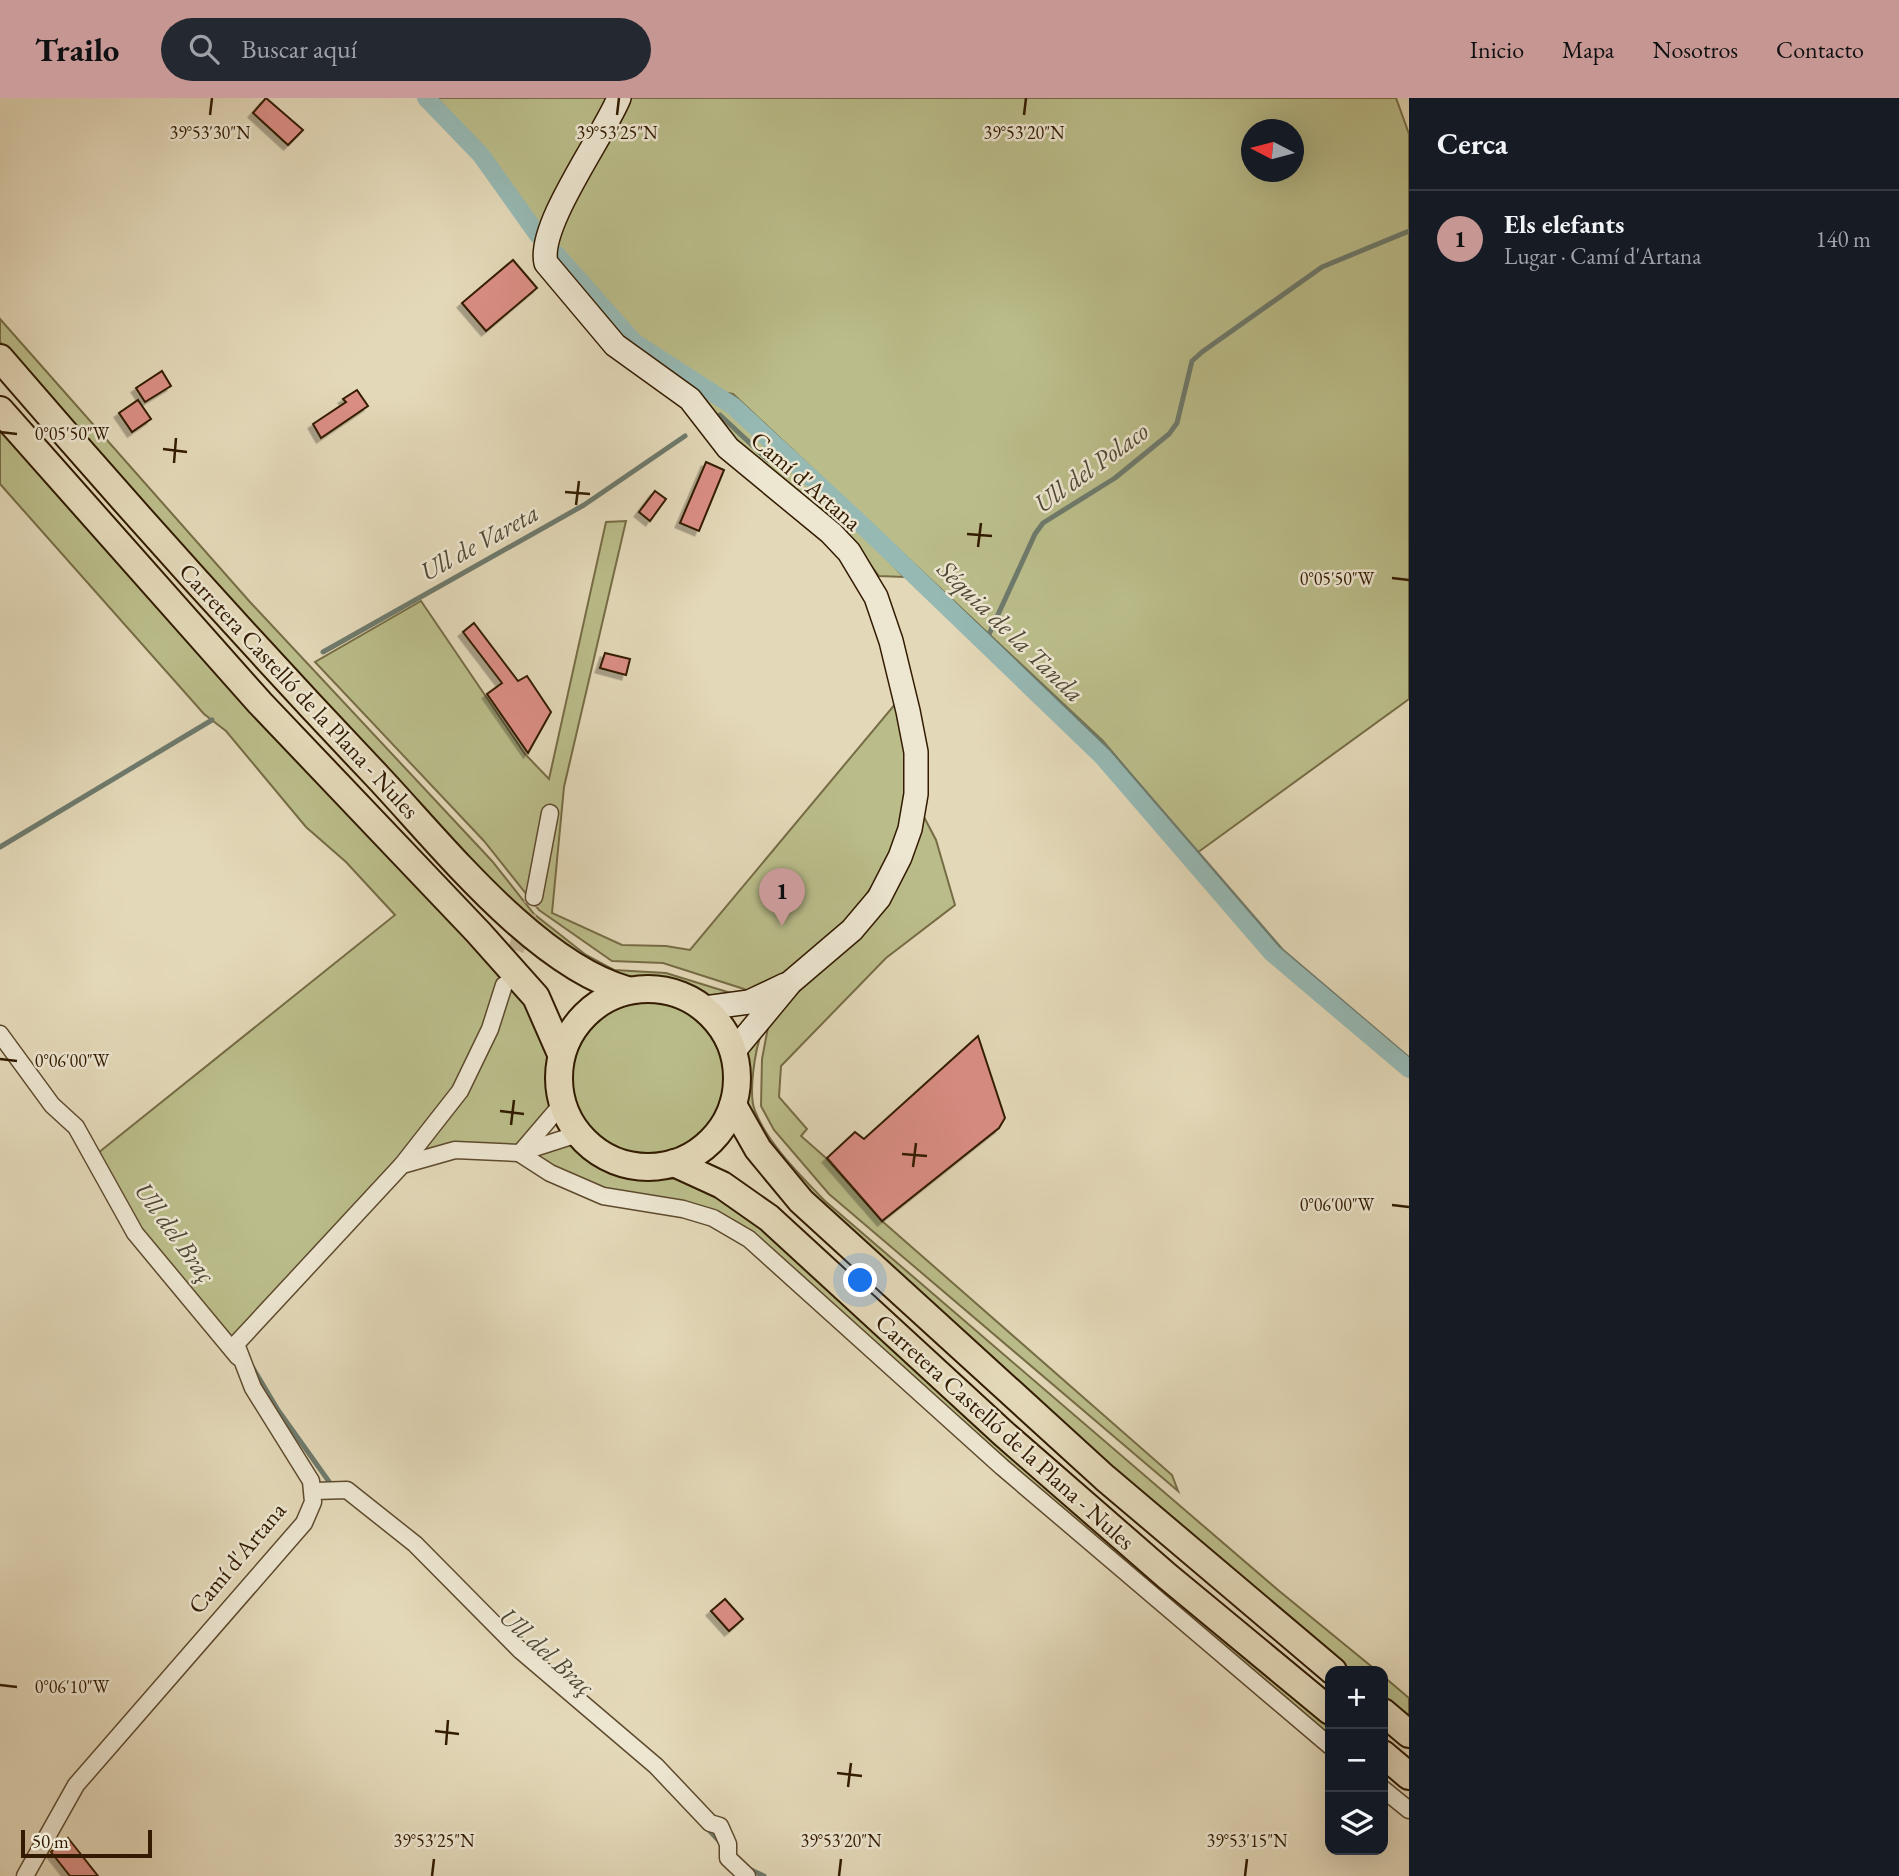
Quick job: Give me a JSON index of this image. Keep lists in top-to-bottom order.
{
  "streets": {
    "main road": ["Carretera Castelló de la Plana - Nules"],
    "street": ["Camí d'Artana"]
  },
  "crossings": [
    ["Camí d'Artana", "Carretera Castelló de la Plana - Nules"]
  ],
  "water": [
    "Ull del Polaco",
    "Ull de Vareta",
    "Séquia de la Tanda",
    "Ull del Braç"
  ],
  "scale_bar": "50 m",
  "north": "left",
  "page": {
    "header": "Trailo",
    "search": "Buscar aquí",
    "nav": [
      "Inicio",
      "Mapa",
      "Nosotros",
      "Contacto"
    ],
    "heading": "Cerca",
    "list": [
      {
        "mark": "1",
        "name": "Els elefants",
        "note": "Lugar · Camí d'Artana",
        "value": "140 m"
      }
    ],
    "pins": "1",
    "map_buttons": ["+", "−"],
    "scale": "50 m"
  },
  "coordinates": [
    "39°53'30\"N",
    "39°53'25\"N",
    "39°53'20\"N",
    "0°05'50\"W",
    "0°06'00\"W",
    "0°06'10\"W",
    "39°53'15\"N"
  ]
}
